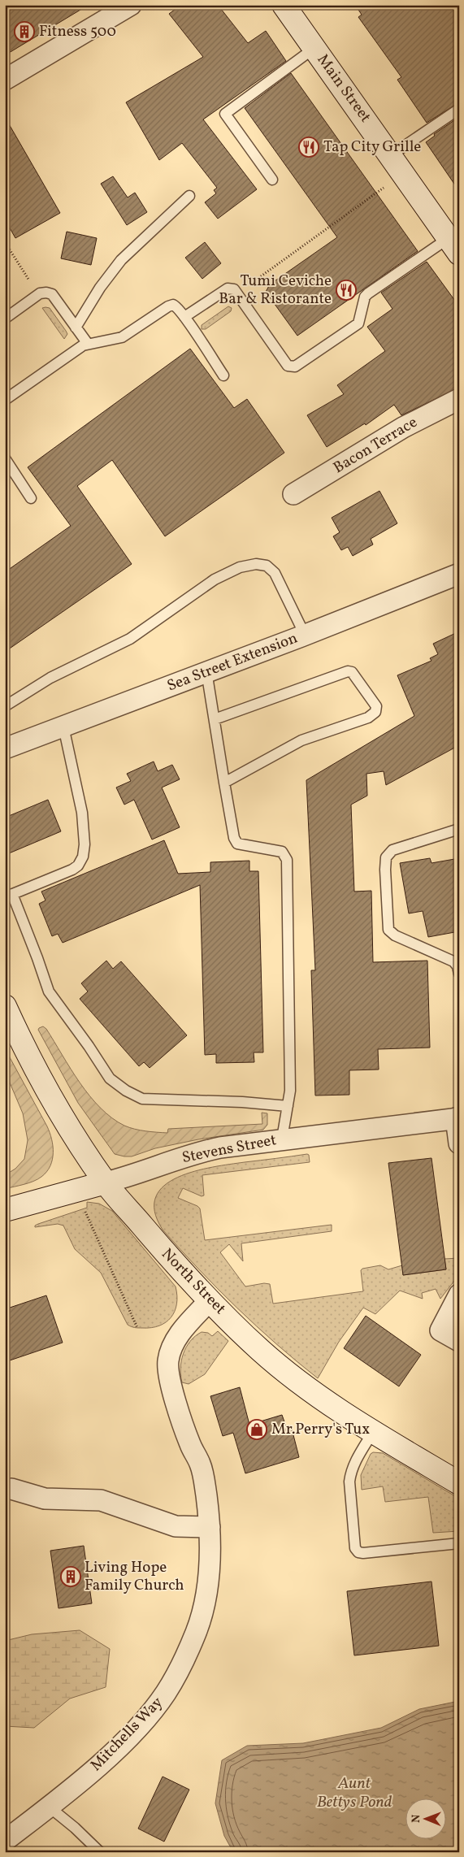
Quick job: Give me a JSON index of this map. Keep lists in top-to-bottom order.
{
  "streets": {
    "street": [
      "Main Street",
      "Bacon Terrace",
      "Sea Street Extension",
      "Stevens Street",
      "North Street",
      "Mitchells Way"
    ]
  },
  "crossings": [
    ["Stevens Street", "North Street"],
    ["North Street", "Mitchells Way"]
  ],
  "water": ["Aunt Bettys Pond"],
  "places": {
    "building": ["Fitness 500", "Living Hope Family Church"],
    "restaurant": ["Tap City Grille", "Tumi Ceviche Bar & Ristorante"],
    "shop": ["Mr.Perry's Tux"]
  },
  "north": "left"
}
